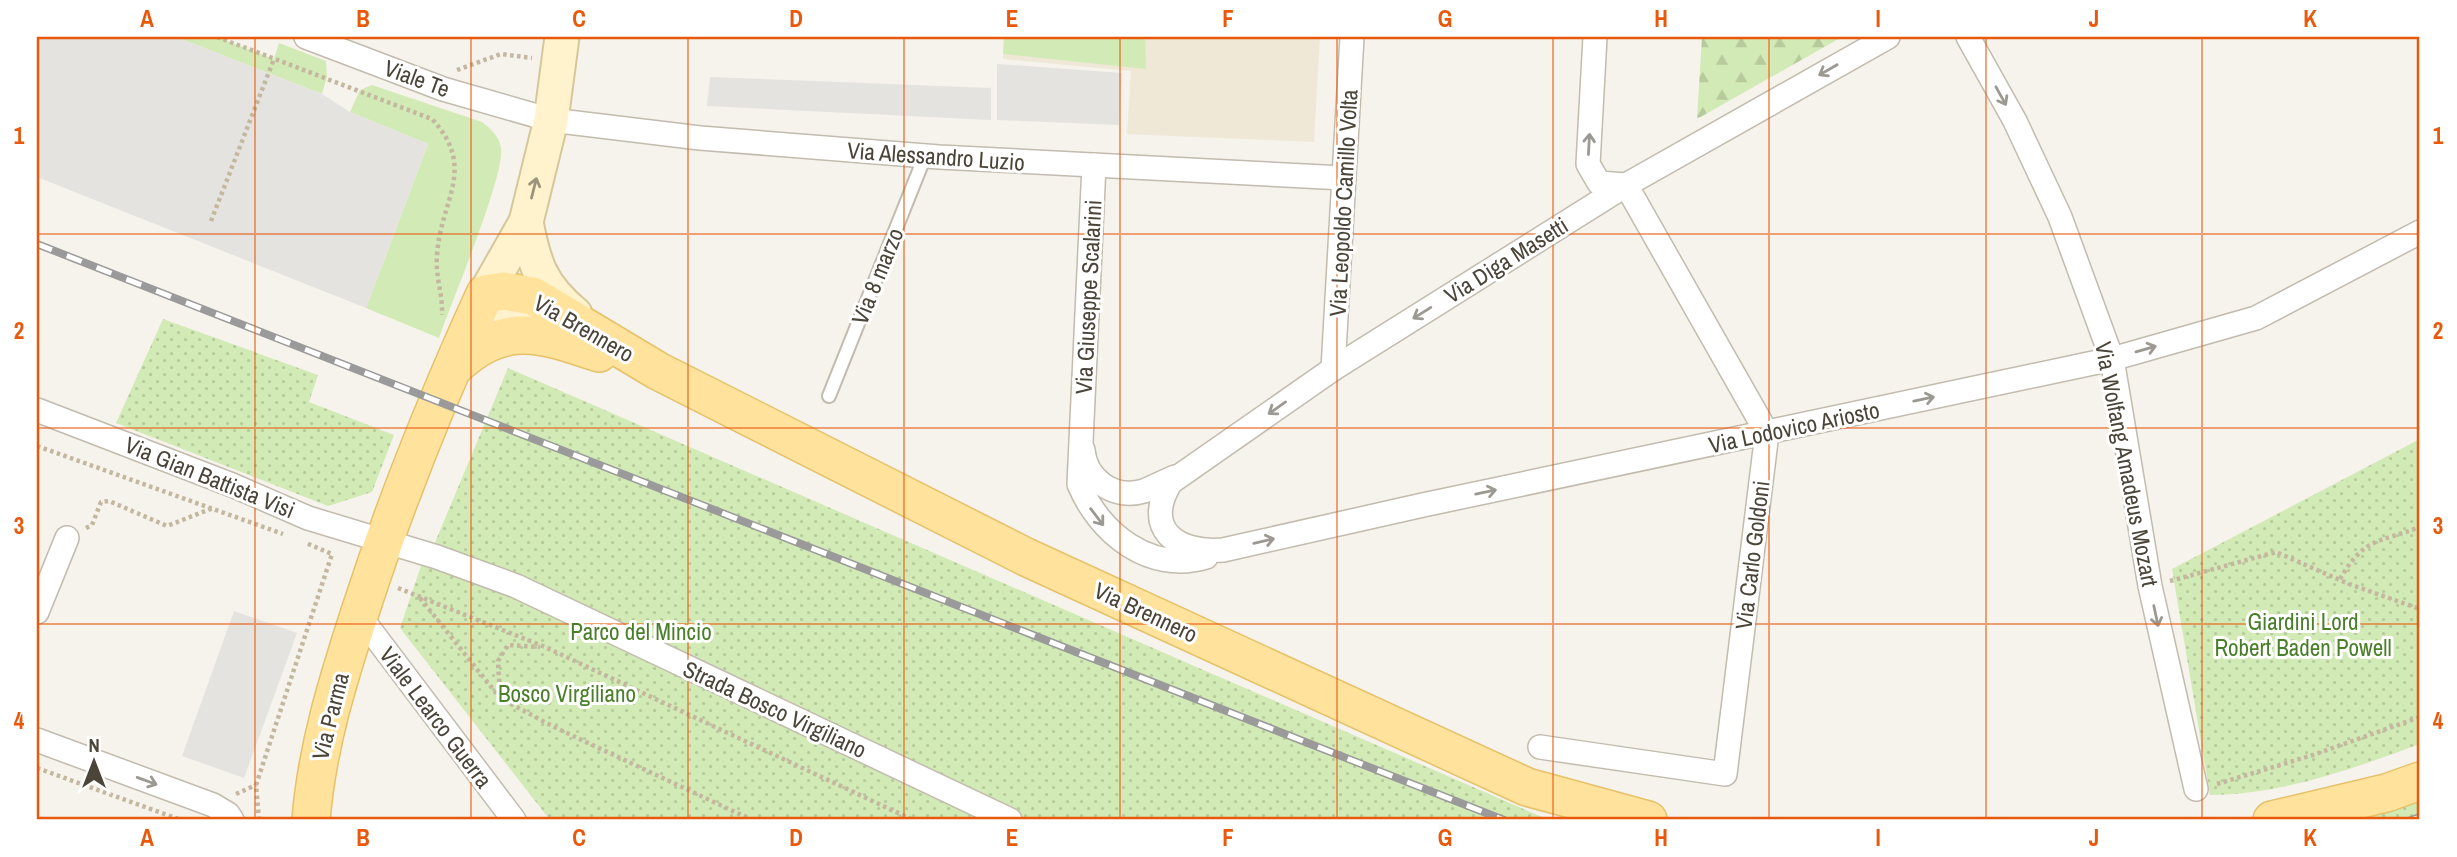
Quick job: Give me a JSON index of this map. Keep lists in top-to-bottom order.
{
  "streets": {
    "main road": ["Via Brennero", "Via Parma"],
    "street": [
      "Viale Te",
      "Via Alessandro Luzio",
      "Via Leopoldo Camillo Volta",
      "Via Diga Masetti",
      "Via Giuseppe Scalarini",
      "Via Lodovico Ariosto",
      "Via Wolfang Amadeus Mozart",
      "Via Gian Battista Visi",
      "Via Carlo Goldoni",
      "Strada Bosco Virgiliano",
      "Viale Learco Guerra"
    ],
    "lane": ["Via 8 marzo"]
  },
  "crossings": [
    ["Viale Te", "Via Alessandro Luzio"],
    ["Via Alessandro Luzio", "Via Leopoldo Camillo Volta"],
    ["Via Alessandro Luzio", "Via 8 marzo"],
    ["Via Alessandro Luzio", "Via Giuseppe Scalarini"],
    ["Via Leopoldo Camillo Volta", "Via Diga Masetti"],
    ["Via Diga Masetti", "Via Lodovico Ariosto"],
    ["Via Brennero", "Via Parma"],
    ["Via Lodovico Ariosto", "Via Wolfang Amadeus Mozart"],
    ["Via Lodovico Ariosto", "Via Carlo Goldoni"],
    ["Via Gian Battista Visi", "Strada Bosco Virgiliano"],
    ["Via Gian Battista Visi", "Via Parma"],
    ["Strada Bosco Virgiliano", "Via Parma"],
    ["Via Parma", "Viale Learco Guerra"]
  ],
  "one_way": ["Via Diga Masetti", "Via Lodovico Ariosto", "Via Wolfang Amadeus Mozart"],
  "parks": ["Giardini Lord Robert Baden Powell", "Parco del Mincio", "Bosco Virgiliano"],
  "north": "top",
  "grid": {
    "columns": [
      "A",
      "B",
      "C",
      "D",
      "E",
      "F",
      "G",
      "H",
      "I",
      "J",
      "K"
    ],
    "rows": [
      "1",
      "2",
      "3",
      "4"
    ]
  }
}
